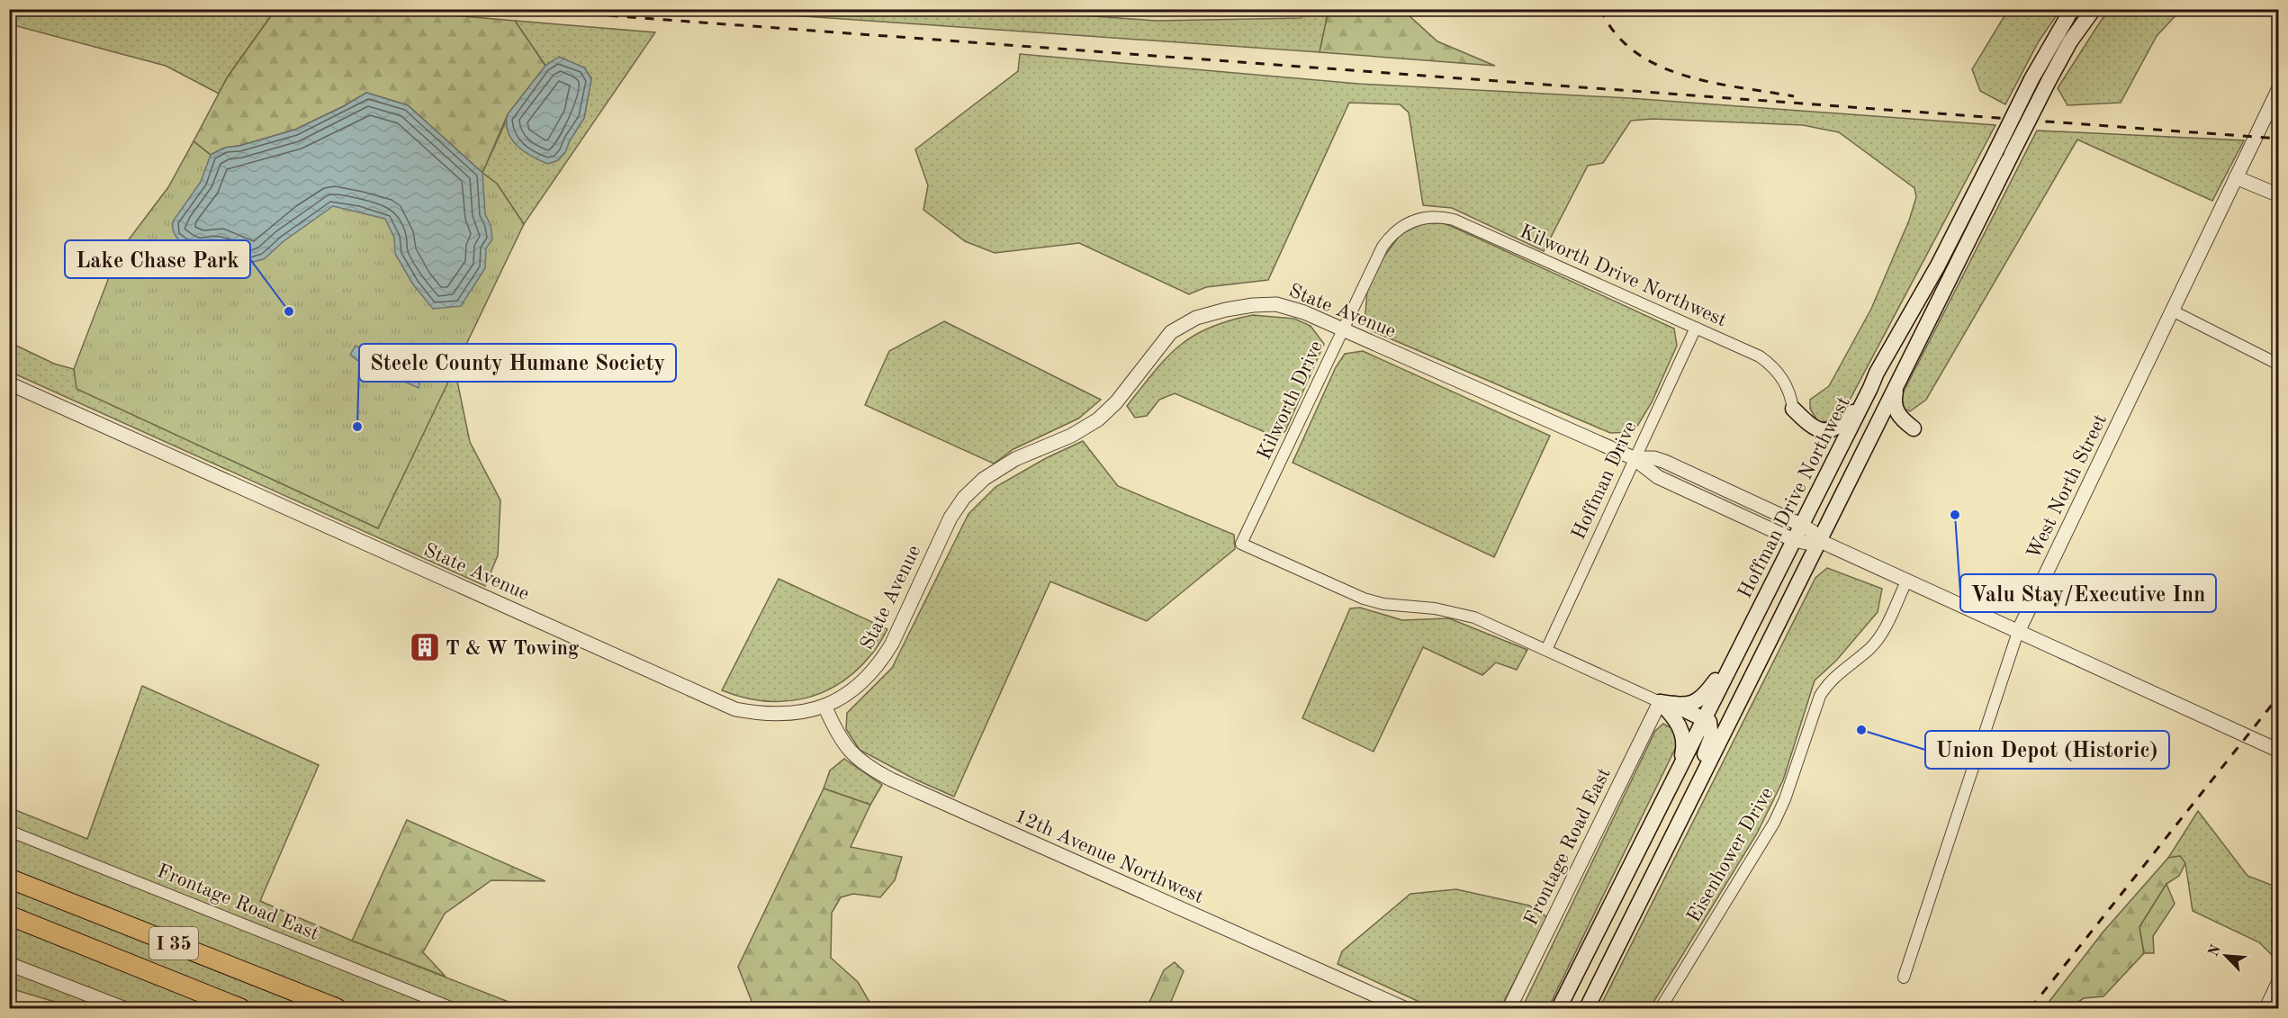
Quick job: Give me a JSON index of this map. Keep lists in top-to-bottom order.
{
  "streets": {
    "highway": ["I 35"],
    "main road": ["Hoffman Drive Northwest"],
    "street": [
      "Kilworth Drive Northwest",
      "State Avenue",
      "Kilworth Drive",
      "Hoffman Drive",
      "West North Street",
      "Frontage Road East",
      "Eisenhower Drive",
      "12th Avenue Northwest"
    ]
  },
  "crossings": [
    ["Kilworth Drive Northwest", "Kilworth Drive"],
    ["Kilworth Drive Northwest", "Hoffman Drive"],
    ["State Avenue", "Kilworth Drive"],
    ["State Avenue", "Hoffman Drive"],
    ["State Avenue", "12th Avenue Northwest"],
    ["Kilworth Drive", "Hoffman Drive"]
  ],
  "places": {
    "other": [
      "Lake Chase Park",
      "Steele County Humane Society",
      "Valu Stay/Executive Inn",
      "Union Depot (Historic)"
    ],
    "building": ["T & W Towing"]
  },
  "north": "top left"
}
